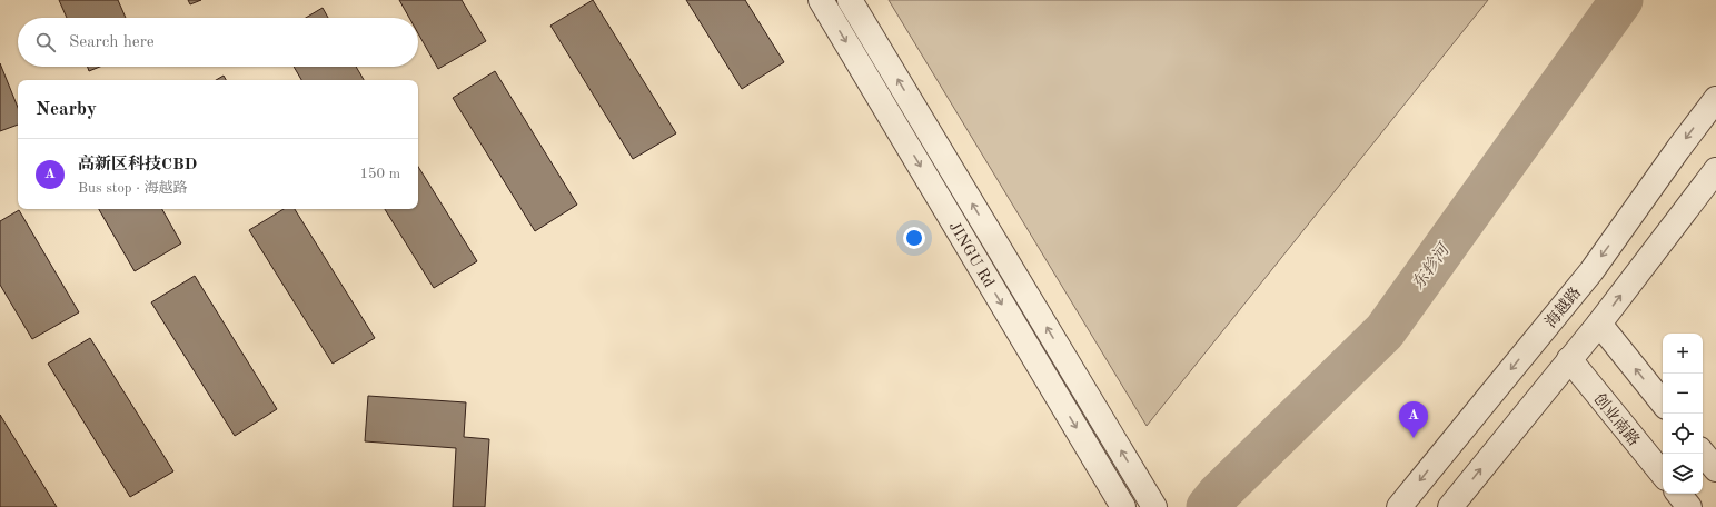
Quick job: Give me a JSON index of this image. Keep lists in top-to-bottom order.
{
  "streets": {
    "street": ["JINGU Rd", "海越路", "创业南路"]
  },
  "water": ["东轸河"],
  "page": {
    "search": "Search here",
    "heading": "Nearby",
    "list": [
      {
        "mark": "A",
        "name": "高新区科技CBD",
        "note": "Bus stop · 海越路",
        "value": "150 m"
      }
    ],
    "map_buttons": ["+", "−"],
    "pins": "A"
  }
}
